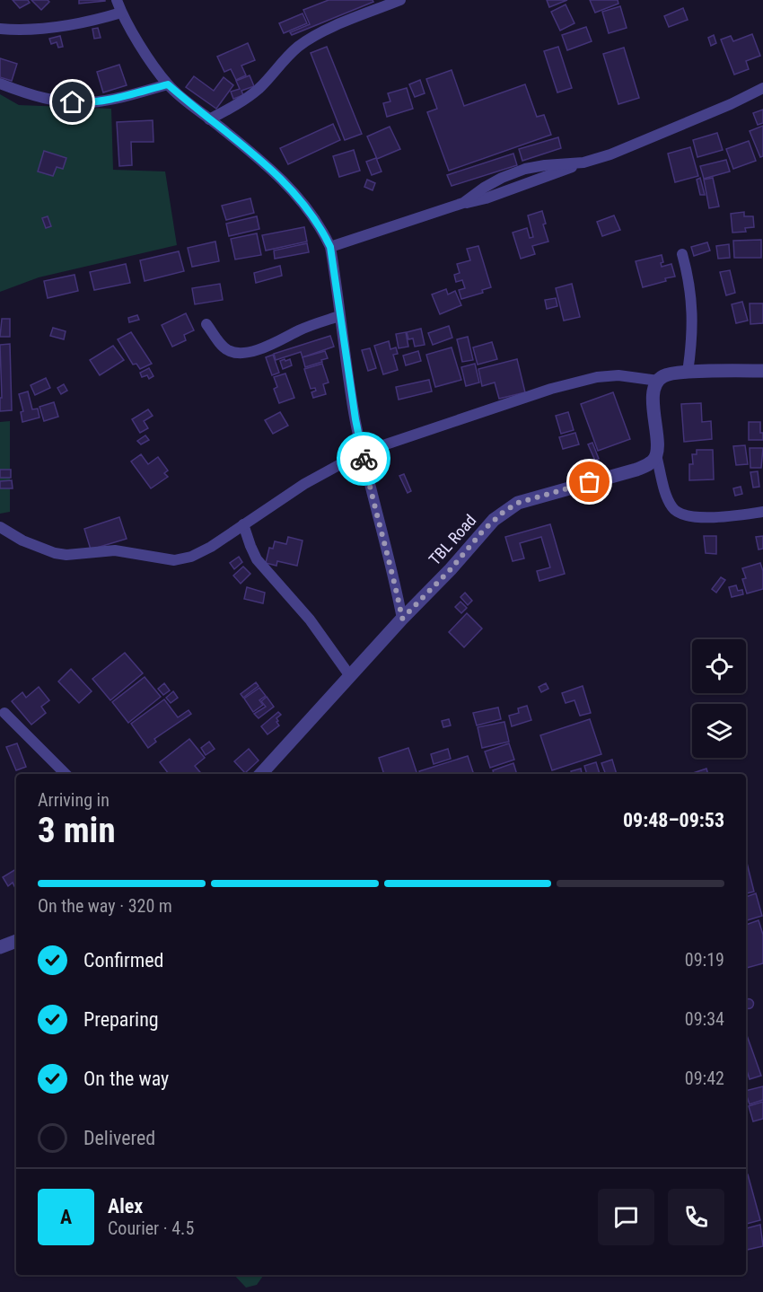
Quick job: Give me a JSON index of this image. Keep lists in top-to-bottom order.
{
  "streets": {
    "street": ["TBL Road"]
  },
  "page": {
    "heading": ["3 min", "Arriving in", "09:48–09:53"],
    "panel": ["Alex", "Courier · 4.5"],
    "bar": "On the way · 320 m",
    "list": [
      ["Confirmed", "09:19"],
      ["Preparing", "09:34"],
      ["On the way", "09:42"],
      "Delivered"
    ],
    "round": "A"
  }
}
